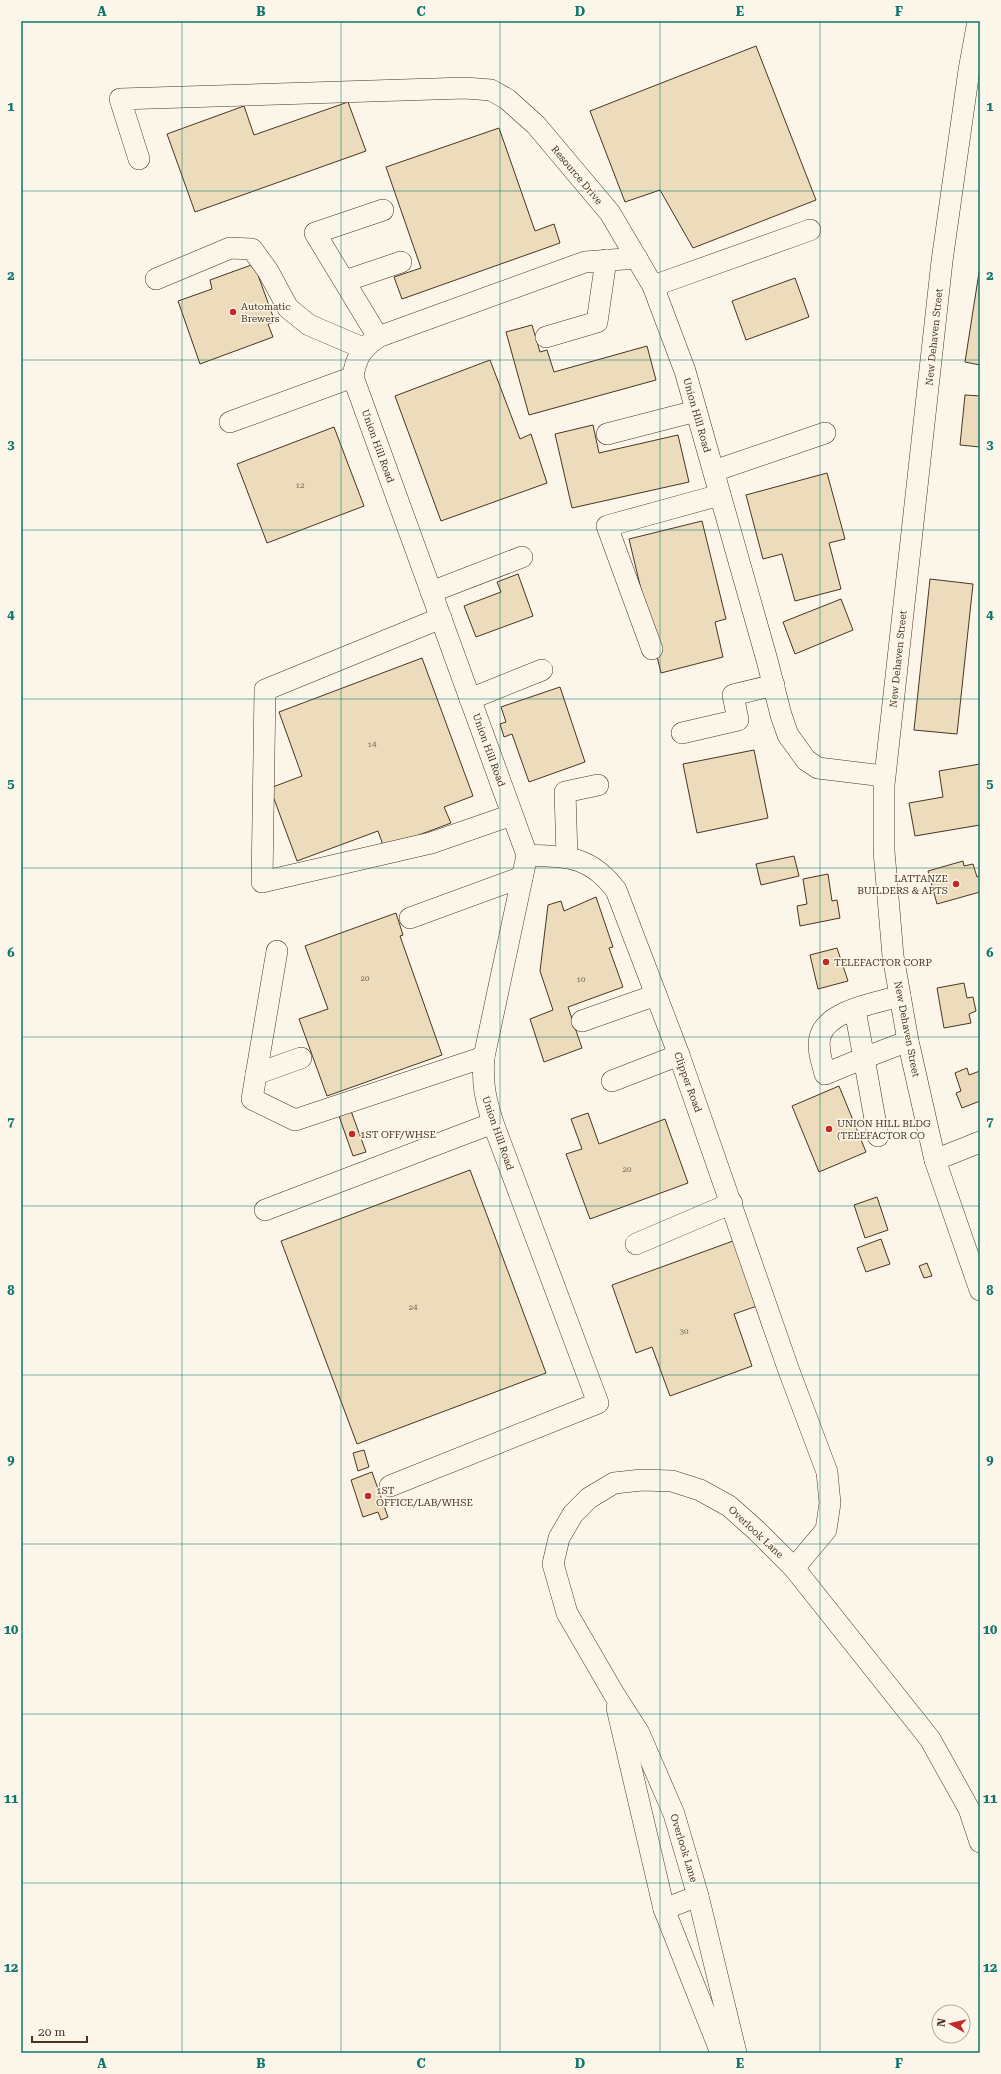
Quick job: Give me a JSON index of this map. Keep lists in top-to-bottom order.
{
  "streets": {
    "street": [
      "Resource Drive",
      "New Dehaven Street",
      "Union Hill Road",
      "Clipper Road",
      "Overlook Lane"
    ]
  },
  "crossings": [
    ["Resource Drive", "Union Hill Road"],
    ["New Dehaven Street", "Union Hill Road"],
    ["Union Hill Road", "Clipper Road"],
    ["Clipper Road", "Overlook Lane"]
  ],
  "places": [
    "Automatic Brewers",
    "LATTANZE BUILDERS & APTS",
    "TELEFACTOR CORP",
    "UNION HILL BLDG (TELEFACTOR CO",
    "1ST OFF/WHSE",
    "1ST OFFICE/LAB/WHSE"
  ],
  "house_numbers": [
    "12",
    "14",
    "20",
    "10",
    "20",
    "24",
    "30"
  ],
  "scale_bar": "20 m",
  "north": "left",
  "grid": {
    "columns": [
      "A",
      "B",
      "C",
      "D",
      "E",
      "F"
    ],
    "rows": [
      "1",
      "2",
      "3",
      "4",
      "5",
      "6",
      "7",
      "8",
      "9",
      "10",
      "11",
      "12"
    ]
  }
}
